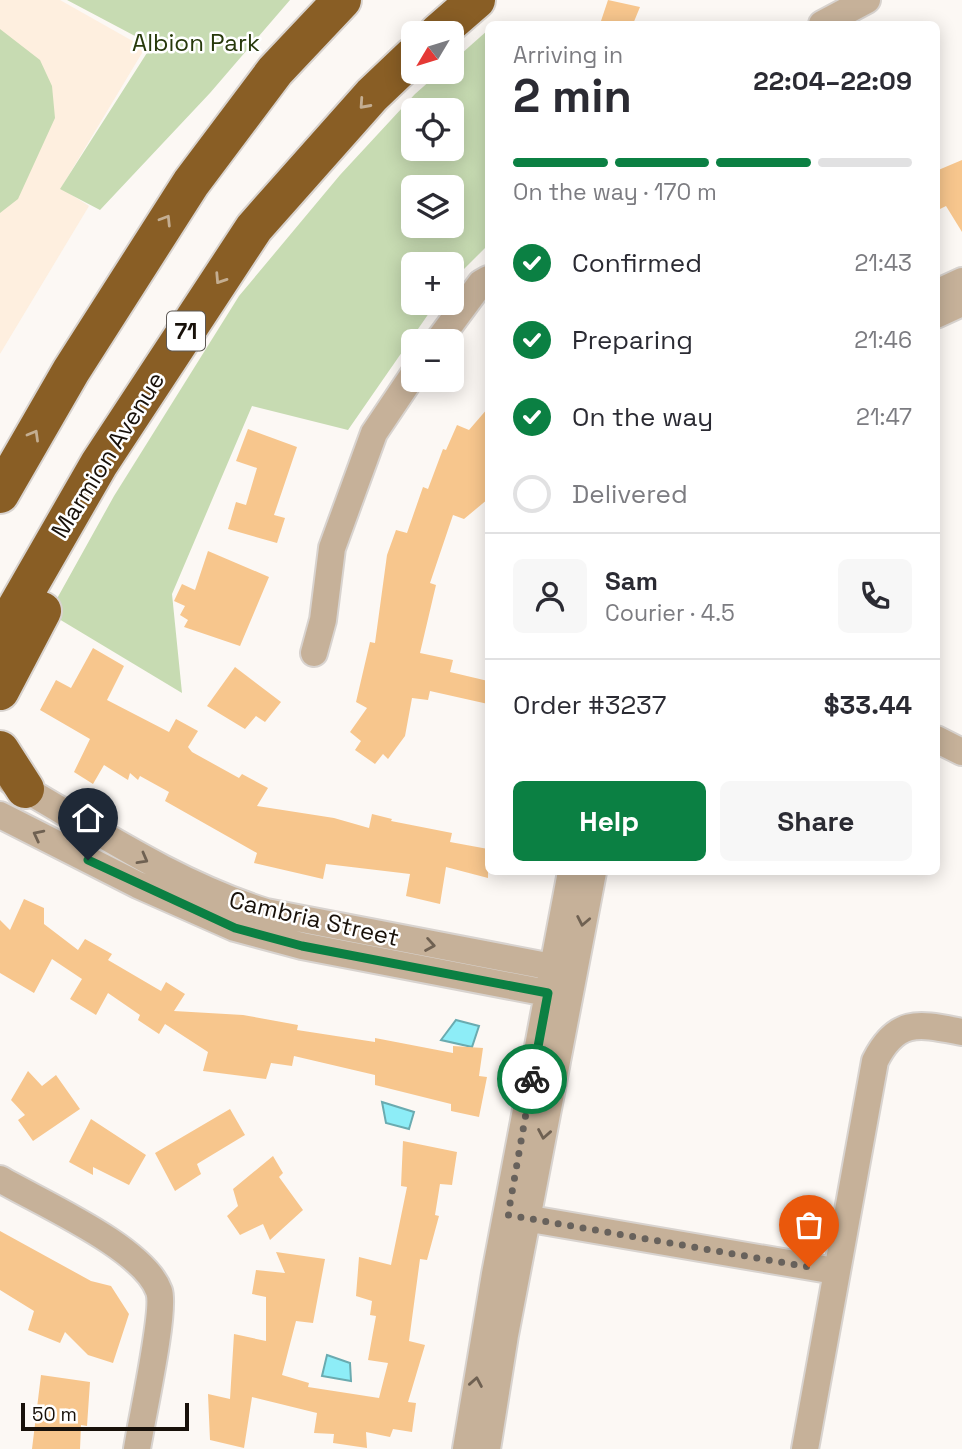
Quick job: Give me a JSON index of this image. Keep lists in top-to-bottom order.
{
  "streets": {
    "highway": ["71", "Marmion Avenue"],
    "street": ["Cambria Street"]
  },
  "parks": ["Albion Park"],
  "scale_bar": "50 m",
  "north": "bottom left",
  "page": {
    "map_buttons": ["+", "−"],
    "heading": ["2 min", "Arriving in", "22:04–22:09"],
    "panel": [
      "Sam",
      "Courier · 4.5",
      "Order #3237",
      "$33.44"
    ],
    "bar": "On the way · 170 m",
    "list": [
      ["Confirmed", "21:43"],
      ["Preparing", "21:46"],
      ["On the way", "21:47"],
      "Delivered"
    ],
    "buttons": ["Help", "Share"],
    "scale": "50 m"
  }
}
